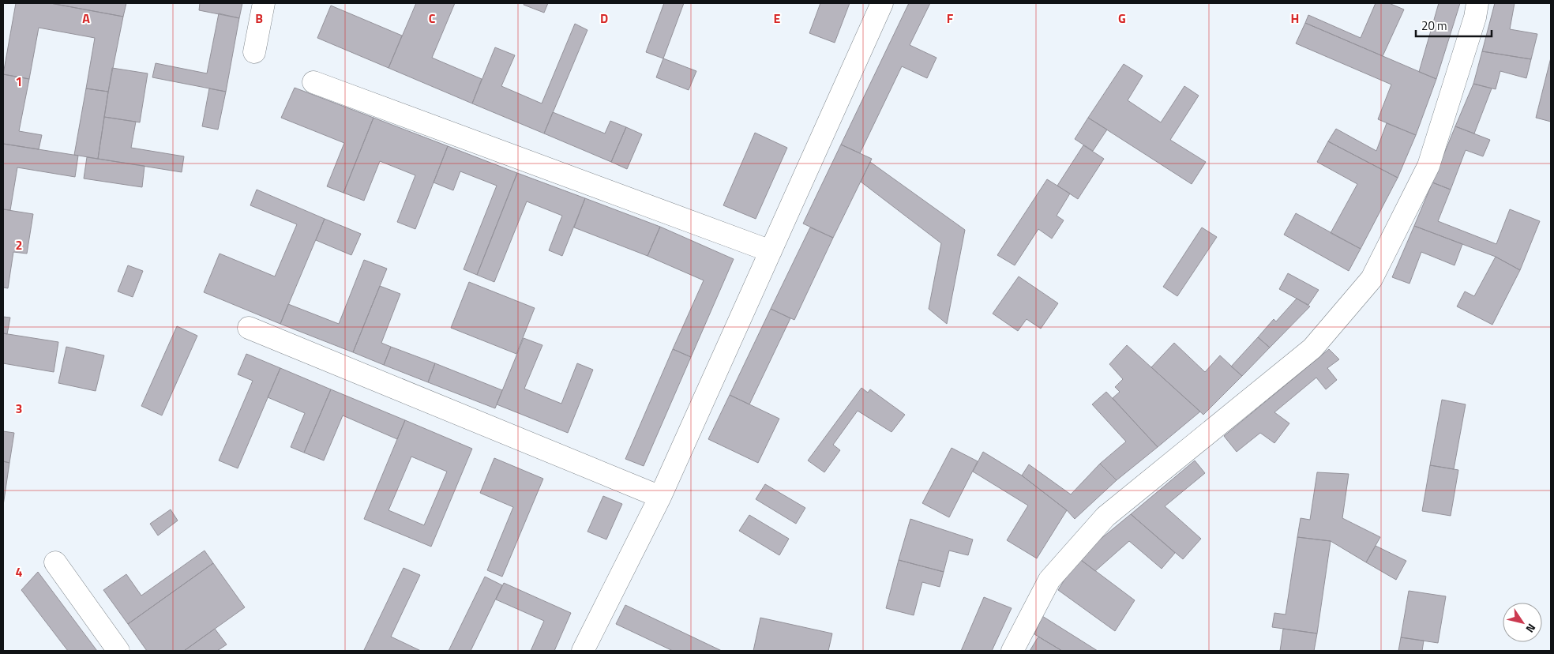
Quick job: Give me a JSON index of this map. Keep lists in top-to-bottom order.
{
  "scale_bar": "20 m",
  "north": "bottom right",
  "grid": {
    "columns": [
      "A",
      "B",
      "C",
      "D",
      "E",
      "F",
      "G",
      "H"
    ],
    "rows": [
      "1",
      "2",
      "3",
      "4"
    ]
  }
}
